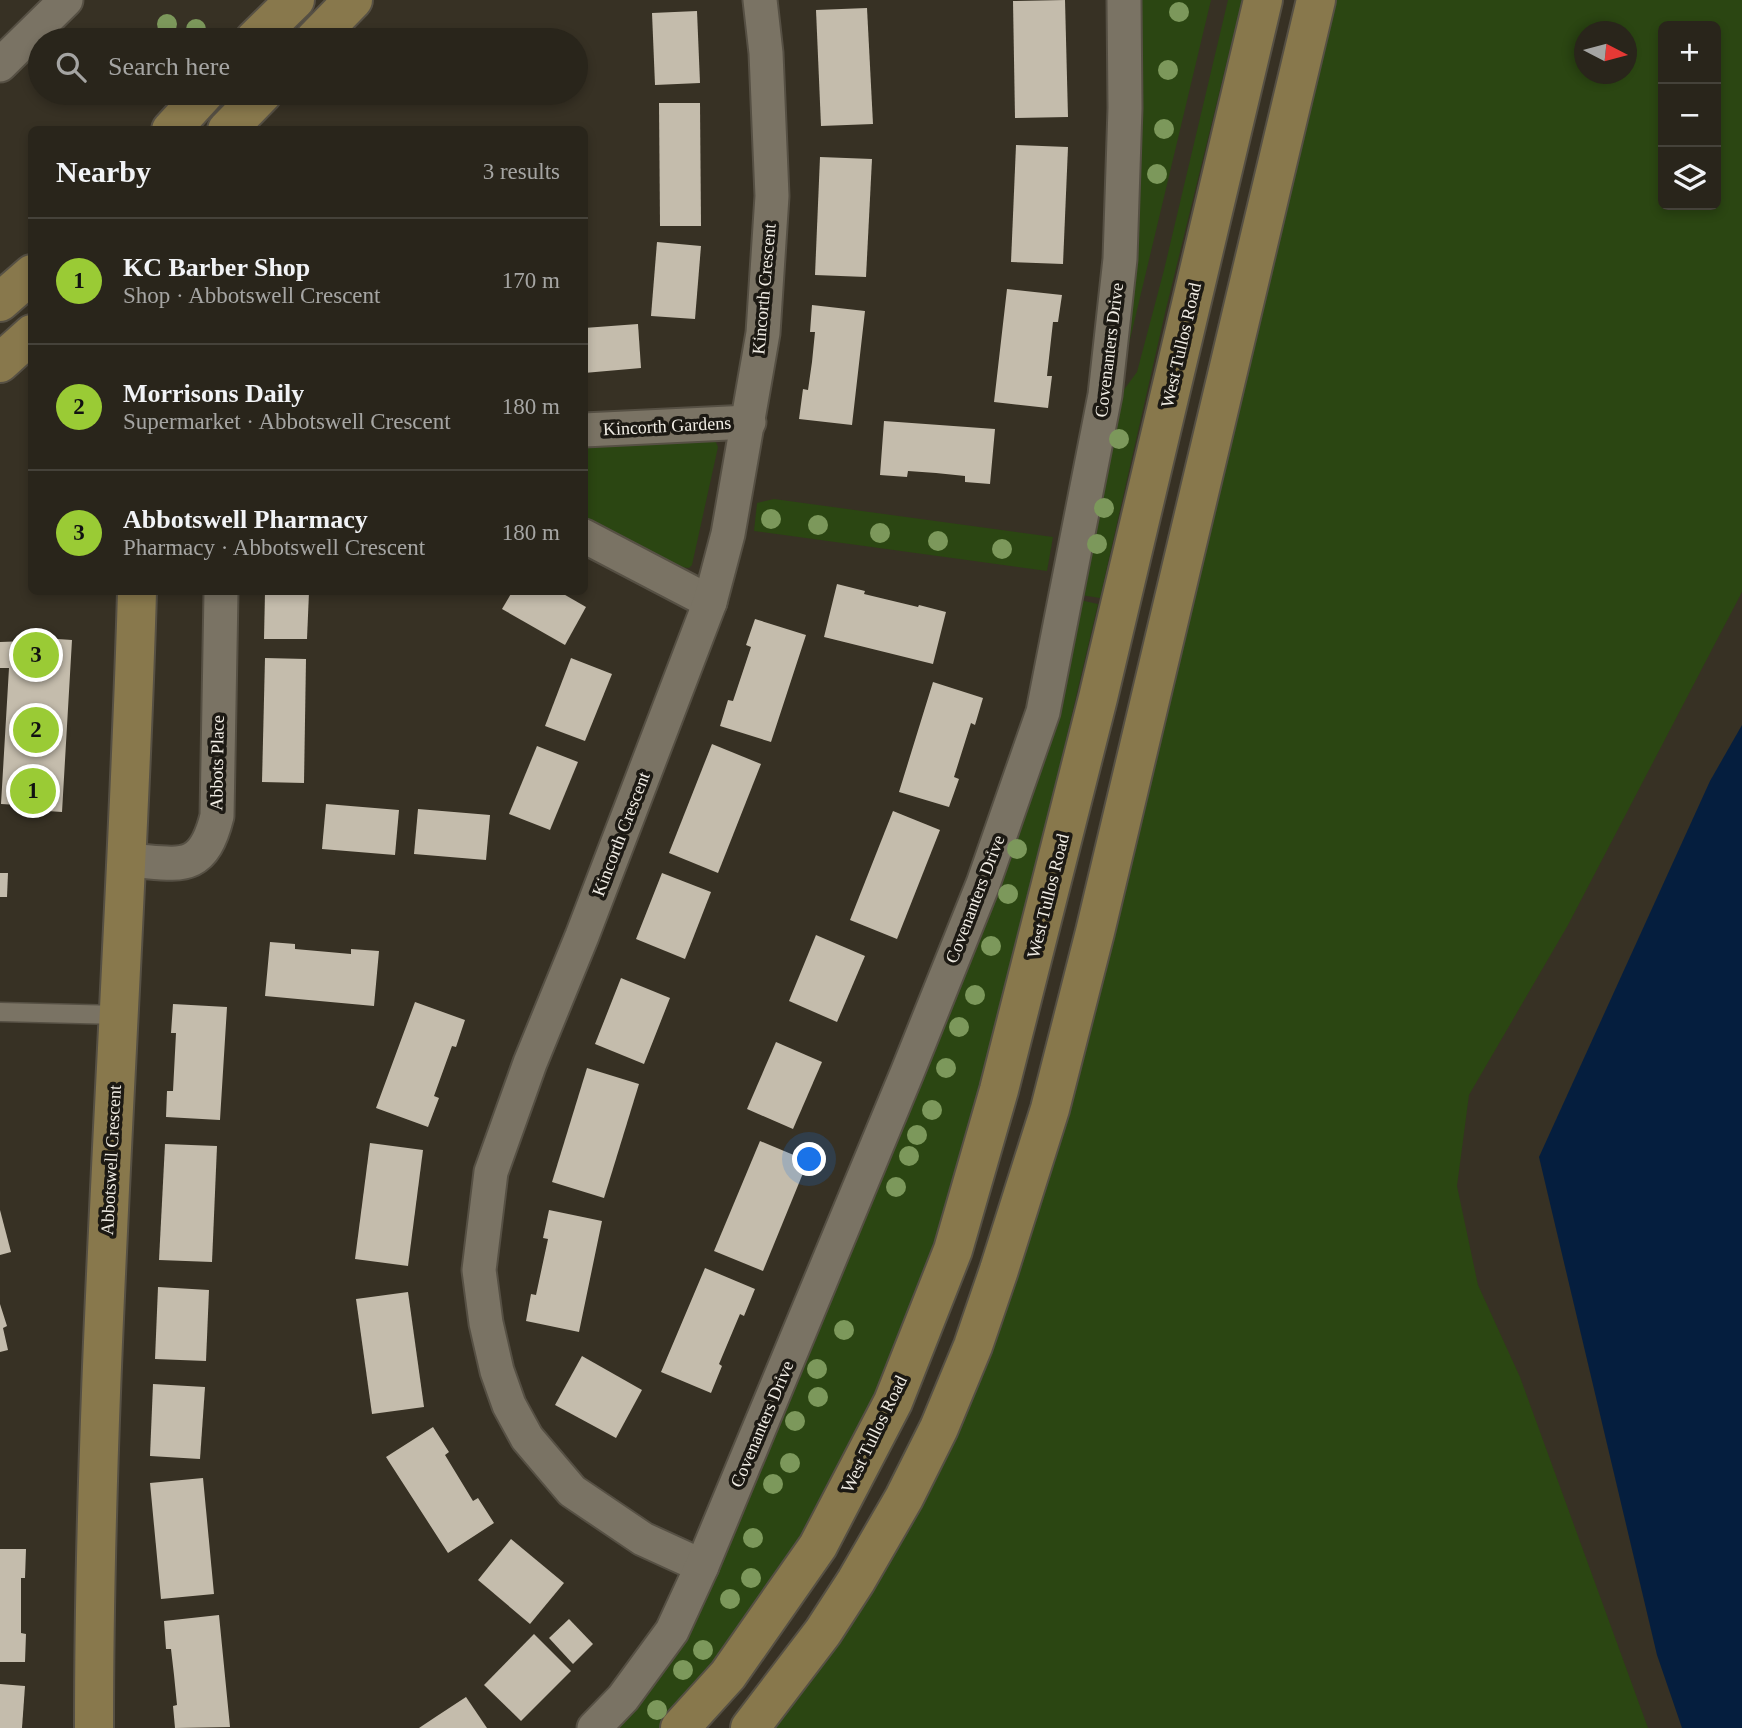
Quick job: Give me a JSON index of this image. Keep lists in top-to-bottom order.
{
  "streets": {
    "main road": ["West Tullos Road", "Abbotswell Crescent"],
    "street": [
      "Kincorth Crescent",
      "Covenanters Drive",
      "Kincorth Gardens",
      "Abbots Place"
    ]
  },
  "crossings": [
    ["Kincorth Crescent", "Covenanters Drive"],
    ["Kincorth Crescent", "Kincorth Gardens"],
    ["Abbots Place", "Abbotswell Crescent"]
  ],
  "north": "right",
  "page": {
    "map_buttons": ["+", "−"],
    "search": "Search here",
    "heading": ["Nearby", "3 results"],
    "list": [
      {
        "mark": "1",
        "name": "KC Barber Shop",
        "note": "Shop · Abbotswell Crescent",
        "value": "170 m"
      },
      {
        "mark": "2",
        "name": "Morrisons Daily",
        "note": "Supermarket · Abbotswell Crescent",
        "value": "180 m"
      },
      {
        "mark": "3",
        "name": "Abbotswell Pharmacy",
        "note": "Pharmacy · Abbotswell Crescent",
        "value": "180 m"
      }
    ],
    "pins": ["3", "2", "1"]
  }
}
